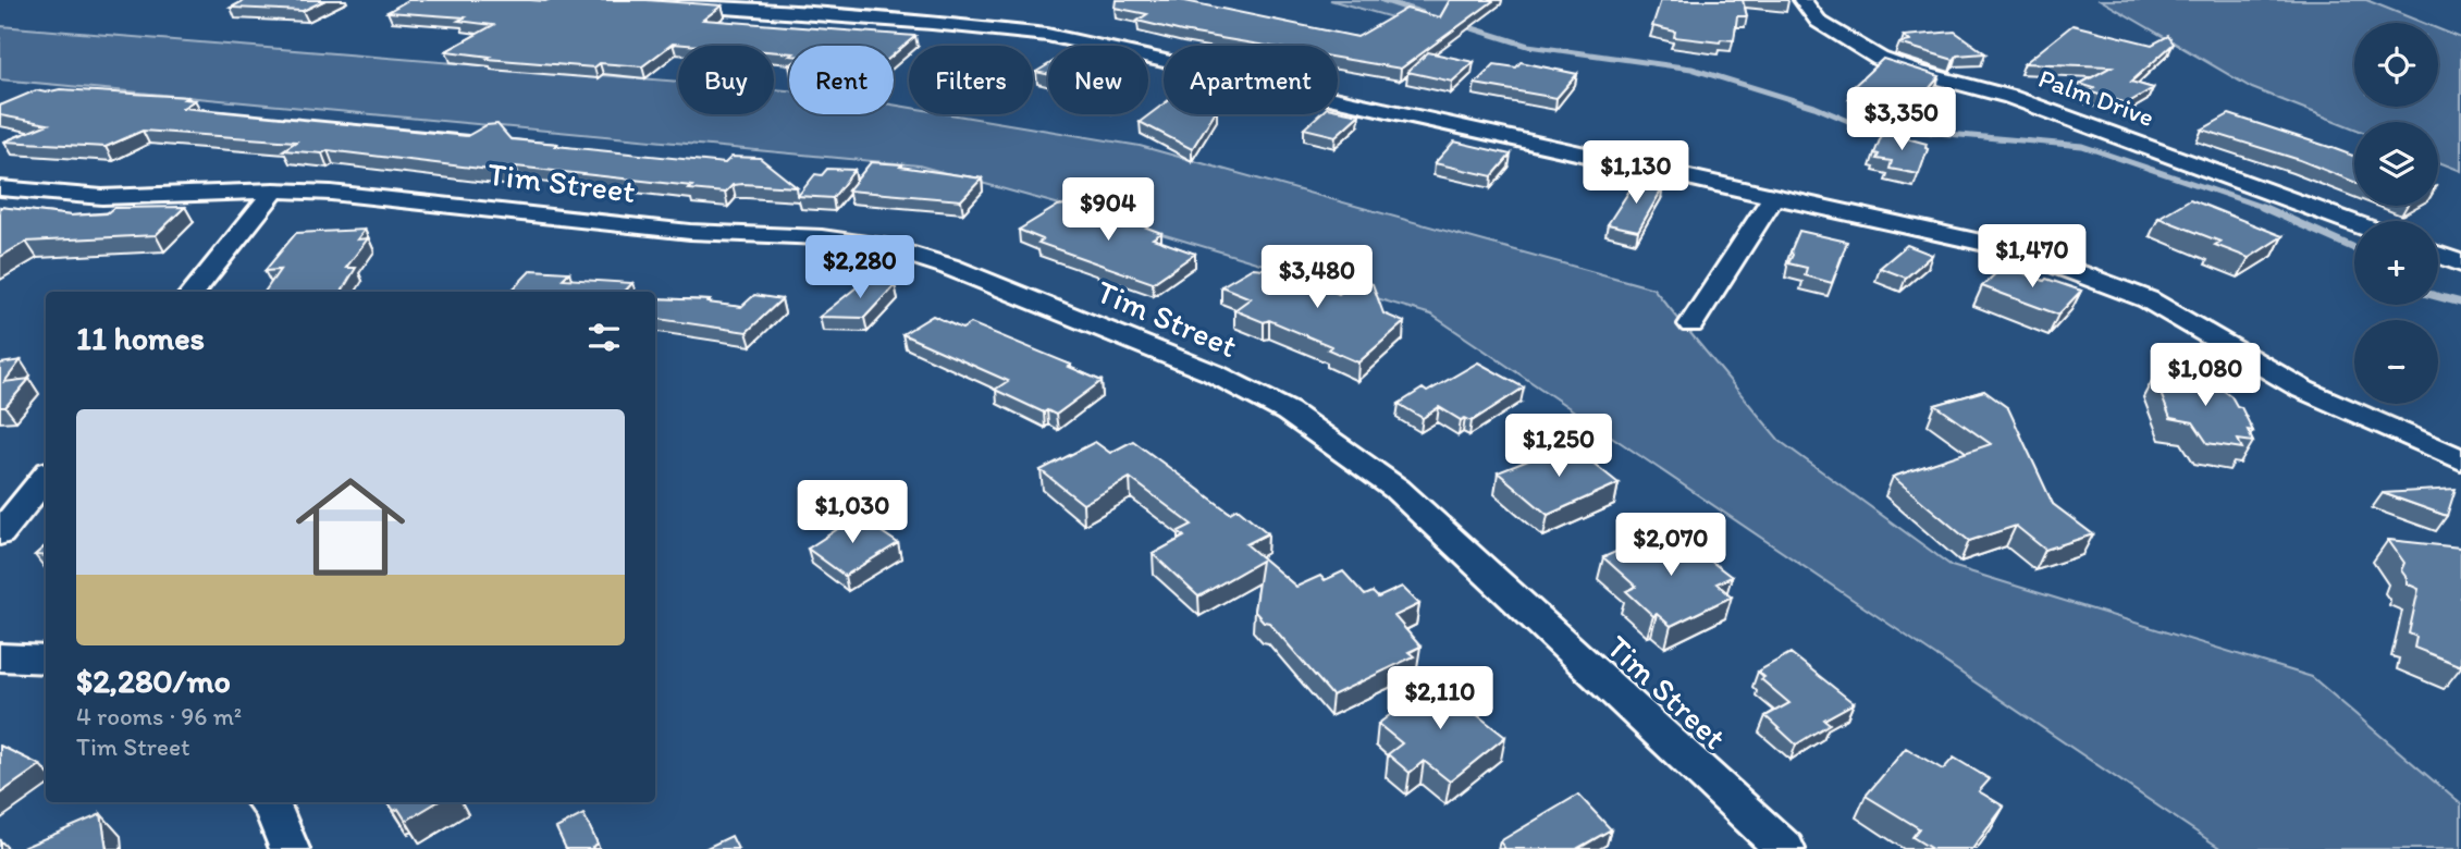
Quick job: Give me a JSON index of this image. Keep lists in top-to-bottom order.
{
  "streets": {
    "street": ["Palm Drive", "Tim Street"]
  },
  "page": {
    "map_buttons": ["+", "−"],
    "chip": [
      "Buy",
      "Rent",
      "Filters",
      "New",
      "Apartment"
    ],
    "price": [
      "$3,350",
      "$1,130",
      "$904",
      "$1,470",
      "$2,280",
      "$3,480",
      "$1,080",
      "$1,250",
      "$1,030",
      "$2,070",
      "$2,110"
    ],
    "heading": "11 homes",
    "list": [
      {
        "name": "$2,280/mo",
        "note": "4 rooms · 96 m² · Tim Street"
      }
    ]
  }
}
